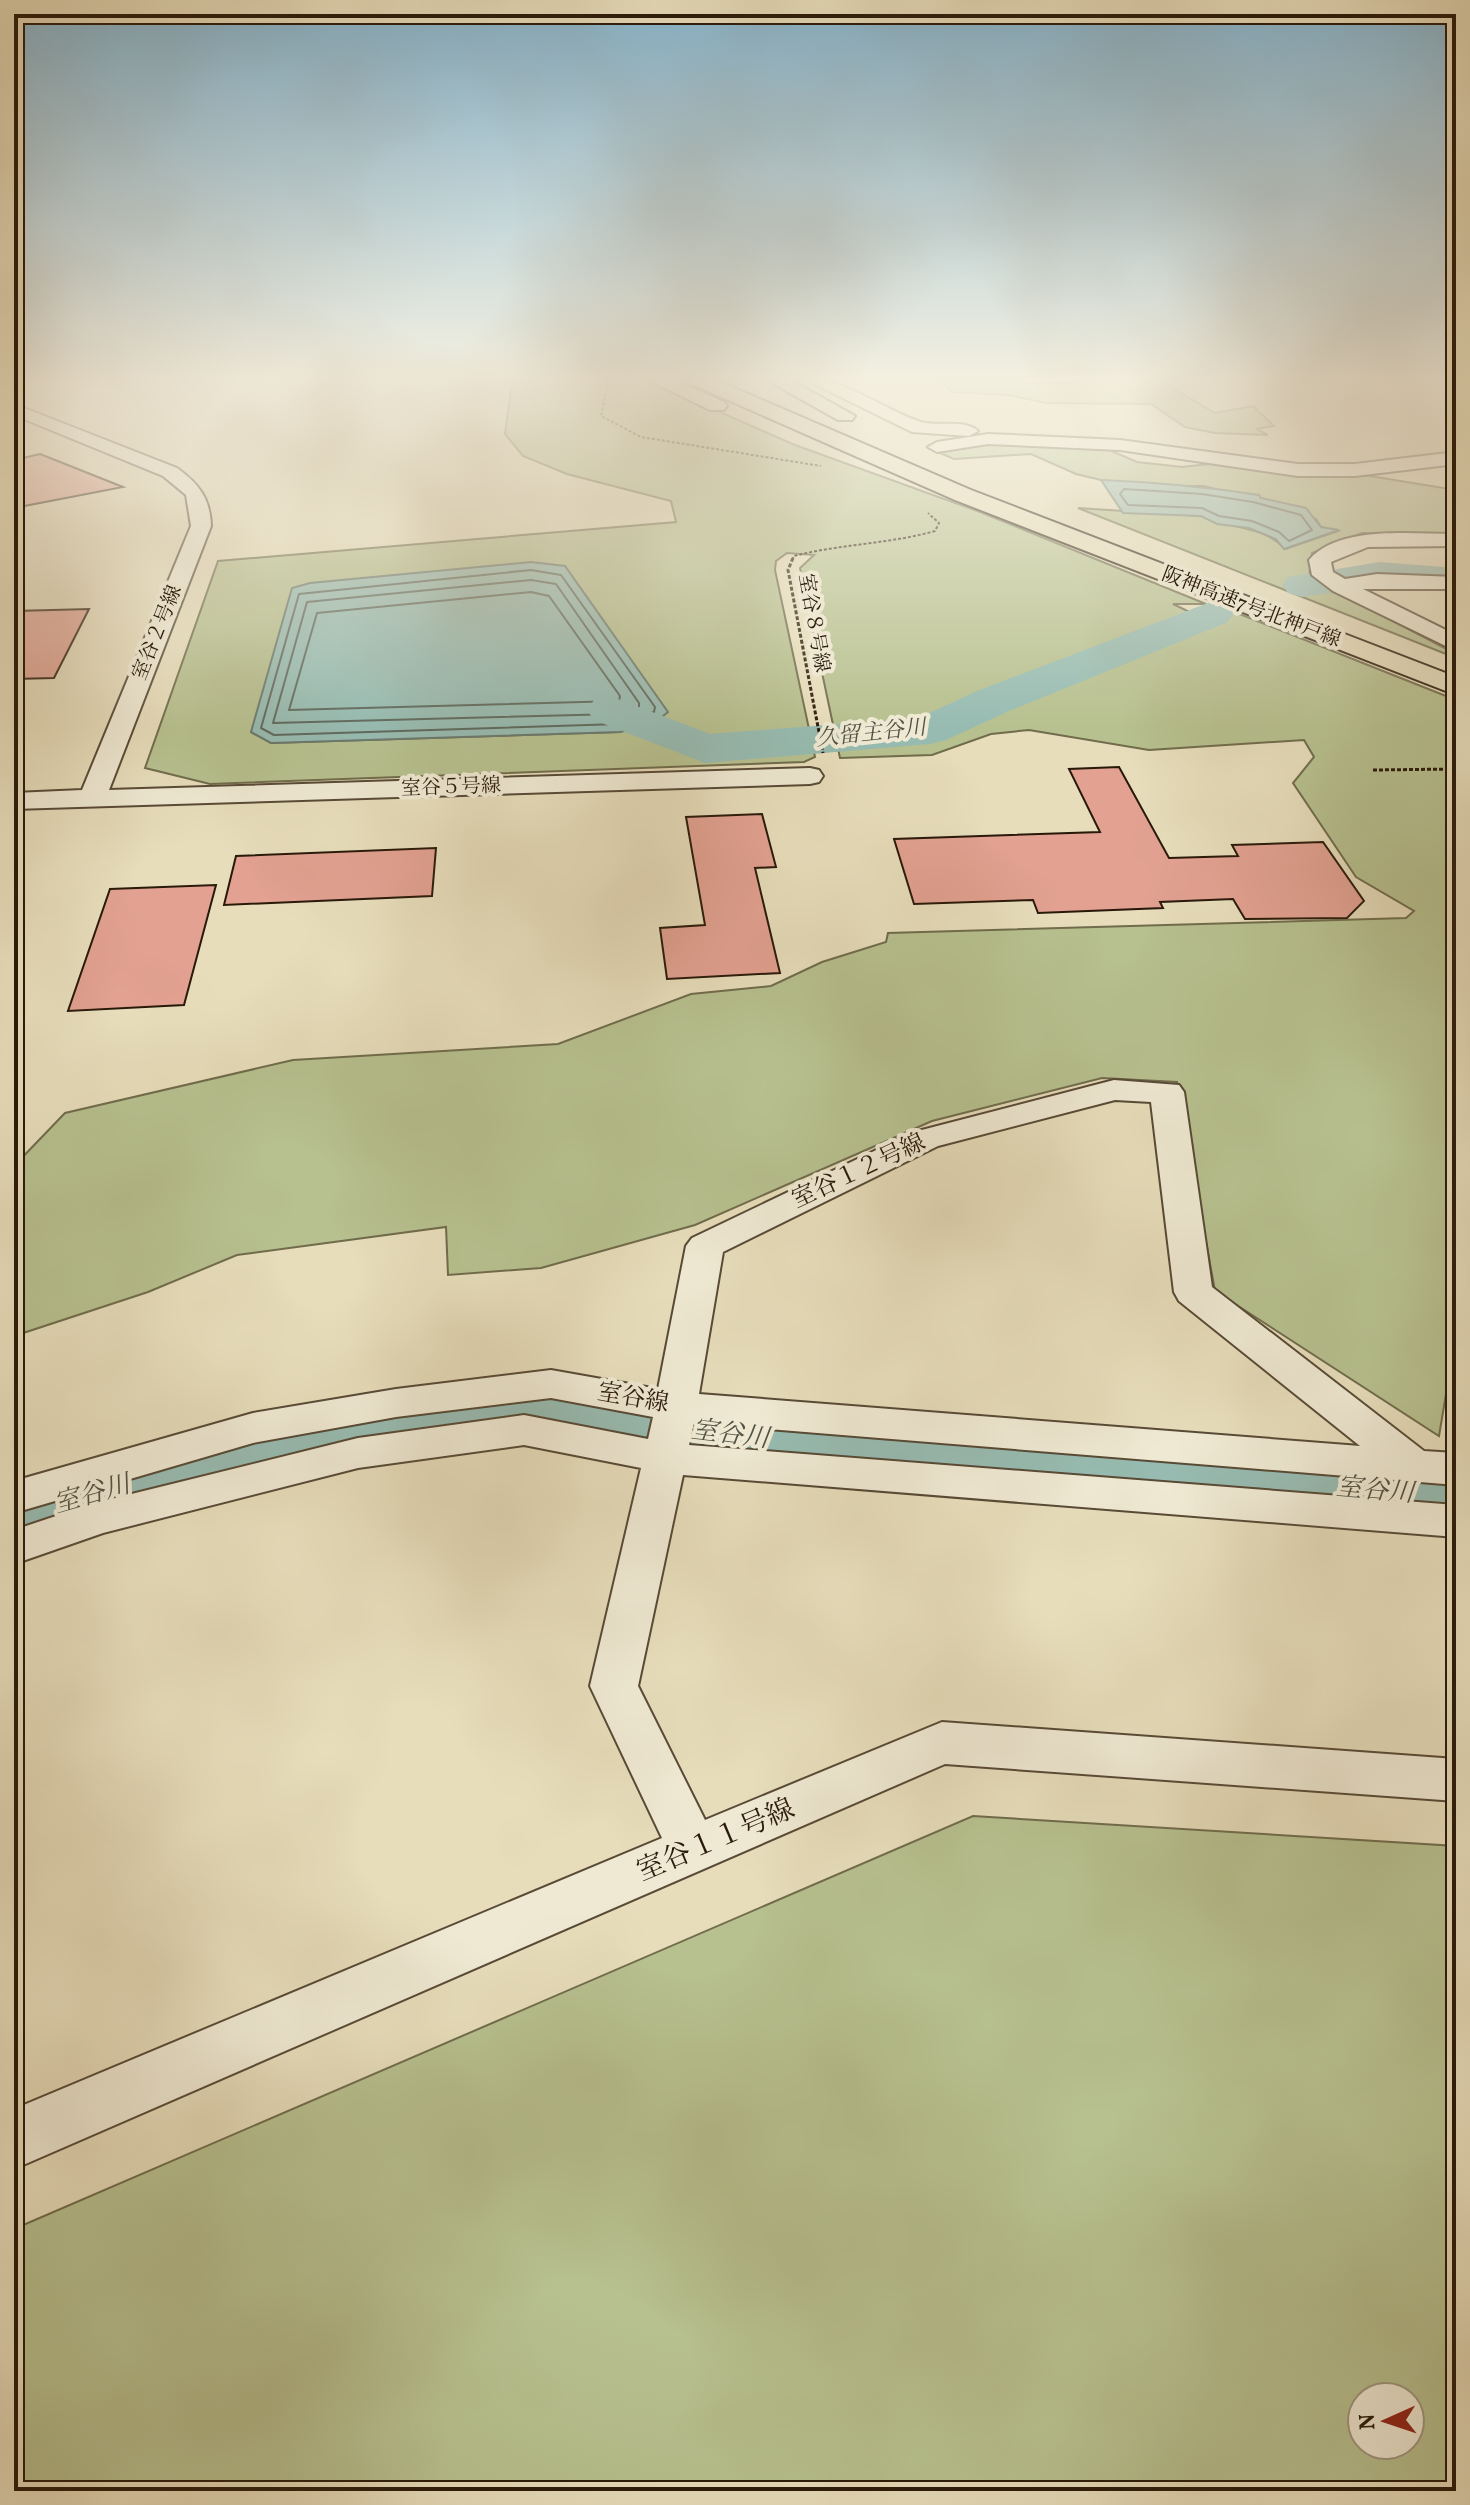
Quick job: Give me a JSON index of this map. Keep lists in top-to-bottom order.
{
  "streets": {
    "highway": ["阪神高速7号北神戸線"],
    "street": [
      "室谷２号線",
      "室谷５号線",
      "室谷１２号線",
      "室谷線",
      "室谷１１号線"
    ],
    "path": ["室谷８号線"]
  },
  "crossings": [
    ["室谷８号線", "室谷５号線"],
    ["室谷２号線", "室谷５号線"],
    ["室谷１２号線", "室谷線"],
    ["室谷１２号線", "室谷１１号線"]
  ],
  "water": ["久留主谷川", "室谷川"],
  "north": "left"
}
